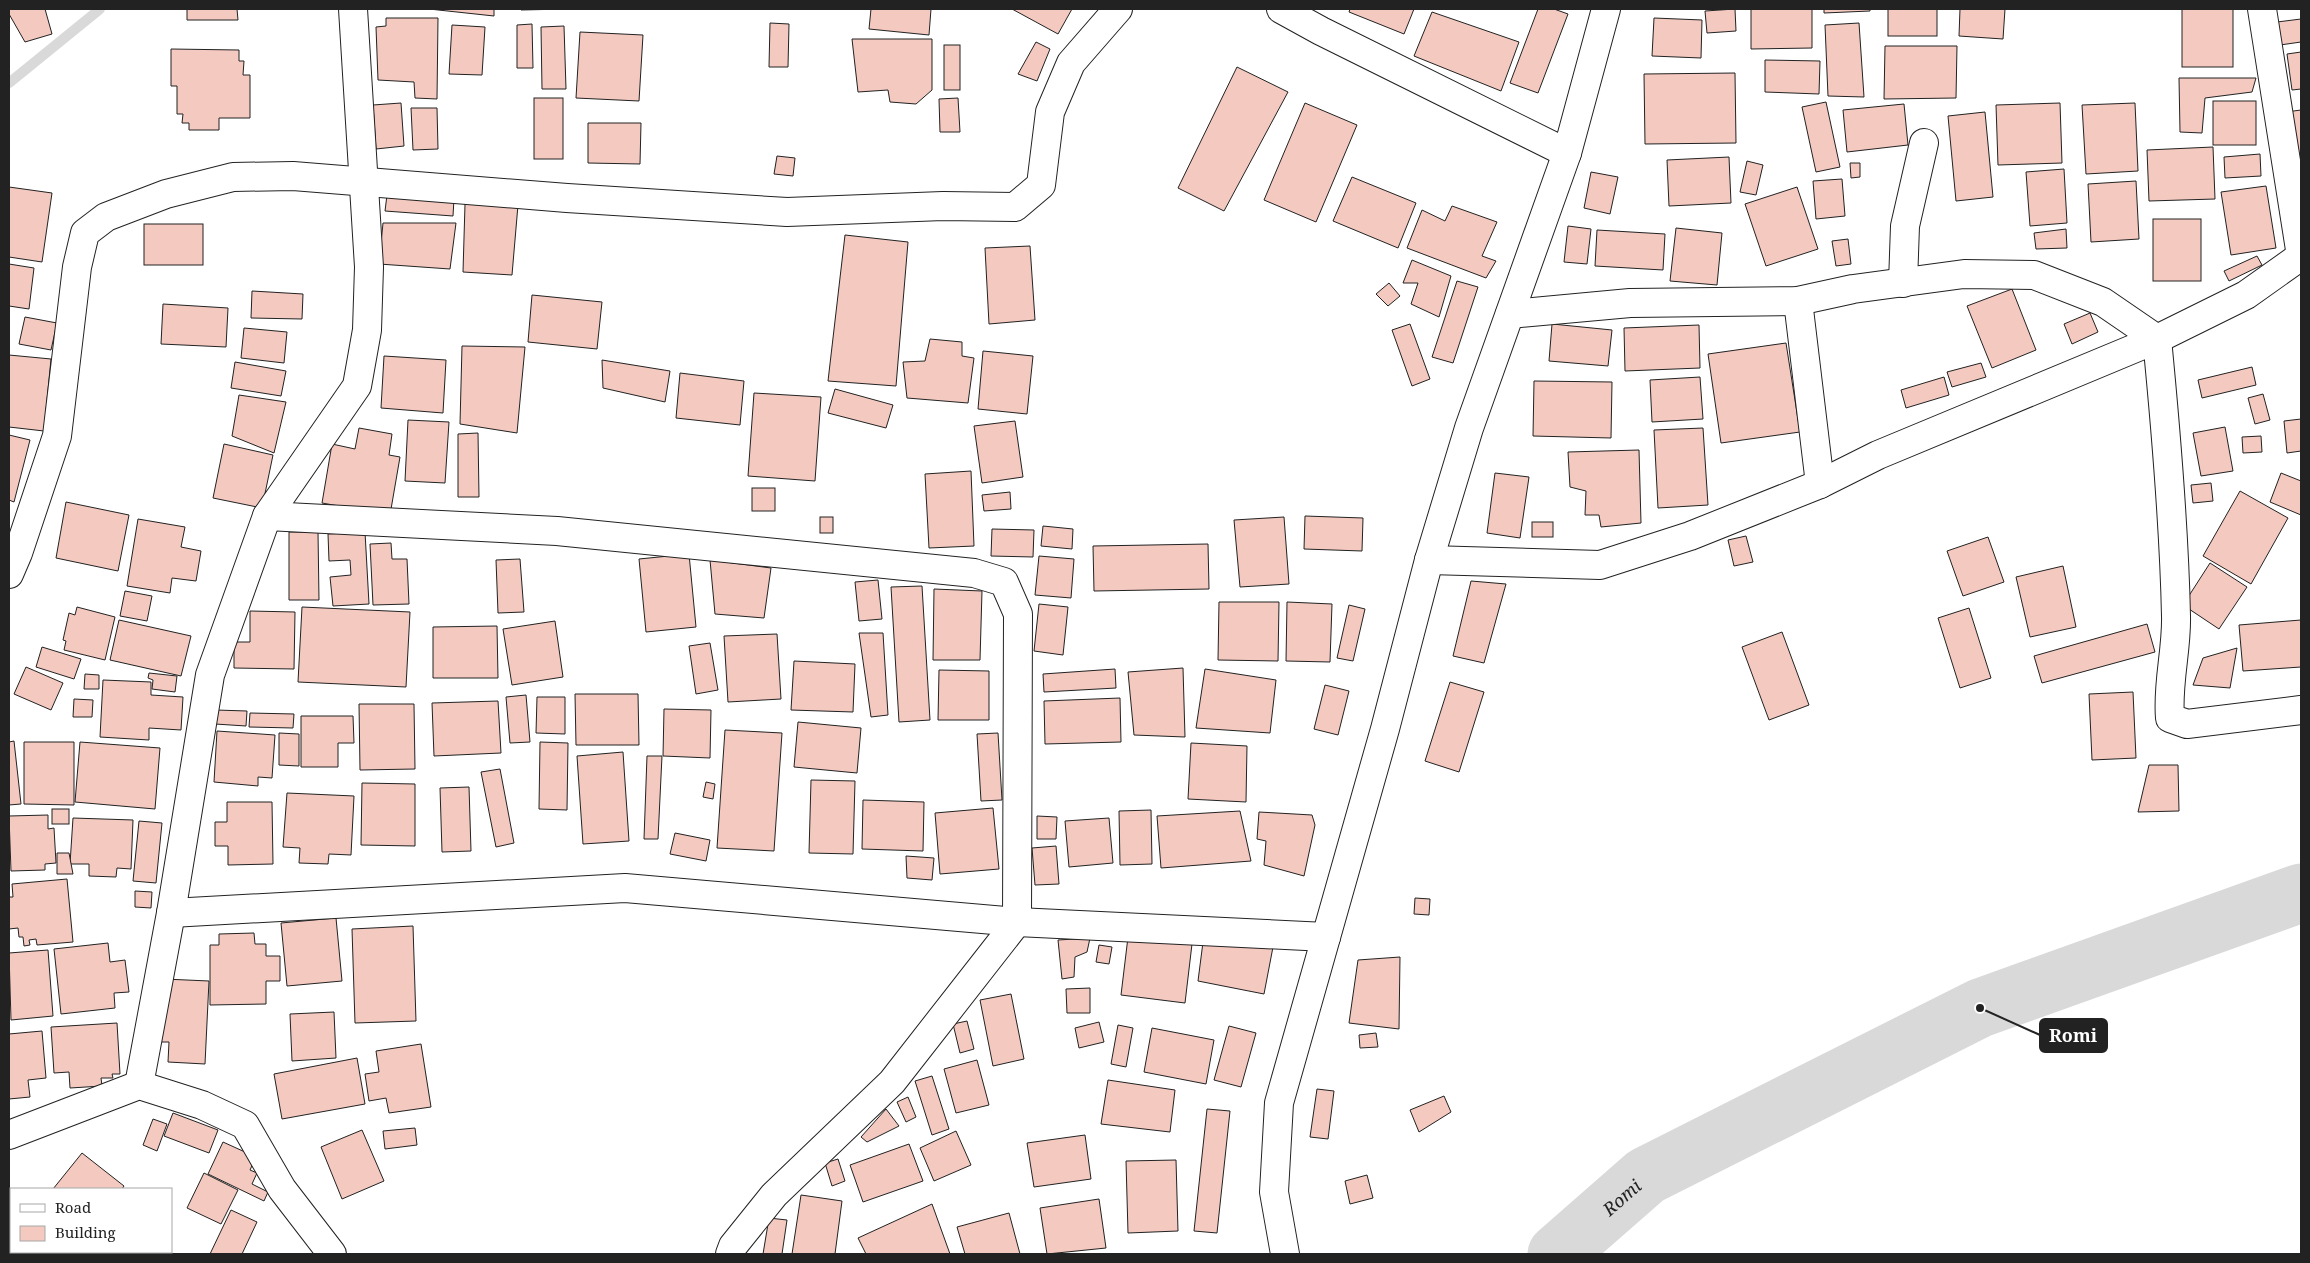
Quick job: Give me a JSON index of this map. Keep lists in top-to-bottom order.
{
  "water": ["Romi"],
  "places": ["Romi"],
  "legend": ["Road", "Building"]
}
